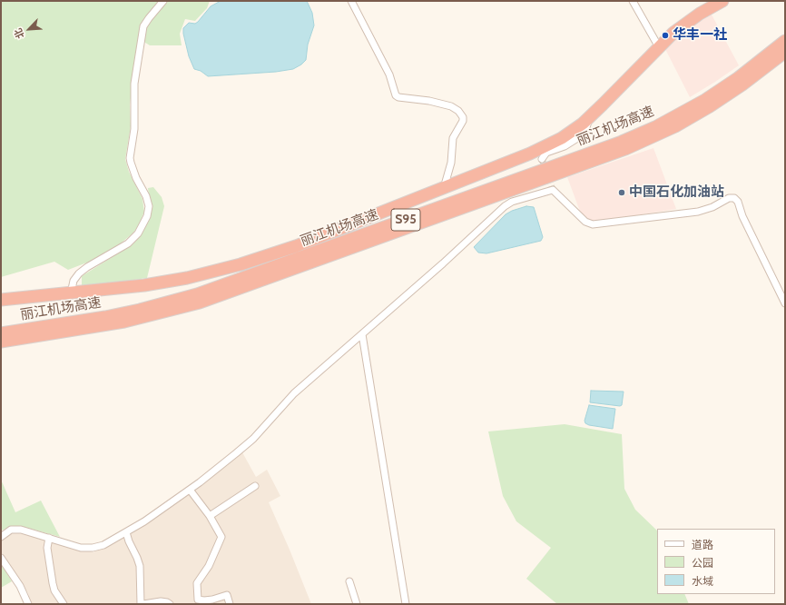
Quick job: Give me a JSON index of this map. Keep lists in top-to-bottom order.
{
  "streets": {
    "highway": ["丽江机场高速", "S95"]
  },
  "places": ["华丰一社", "中国石化加油站"],
  "legend": ["道路", "公园", "水域"],
  "north": "bottom left"
}
